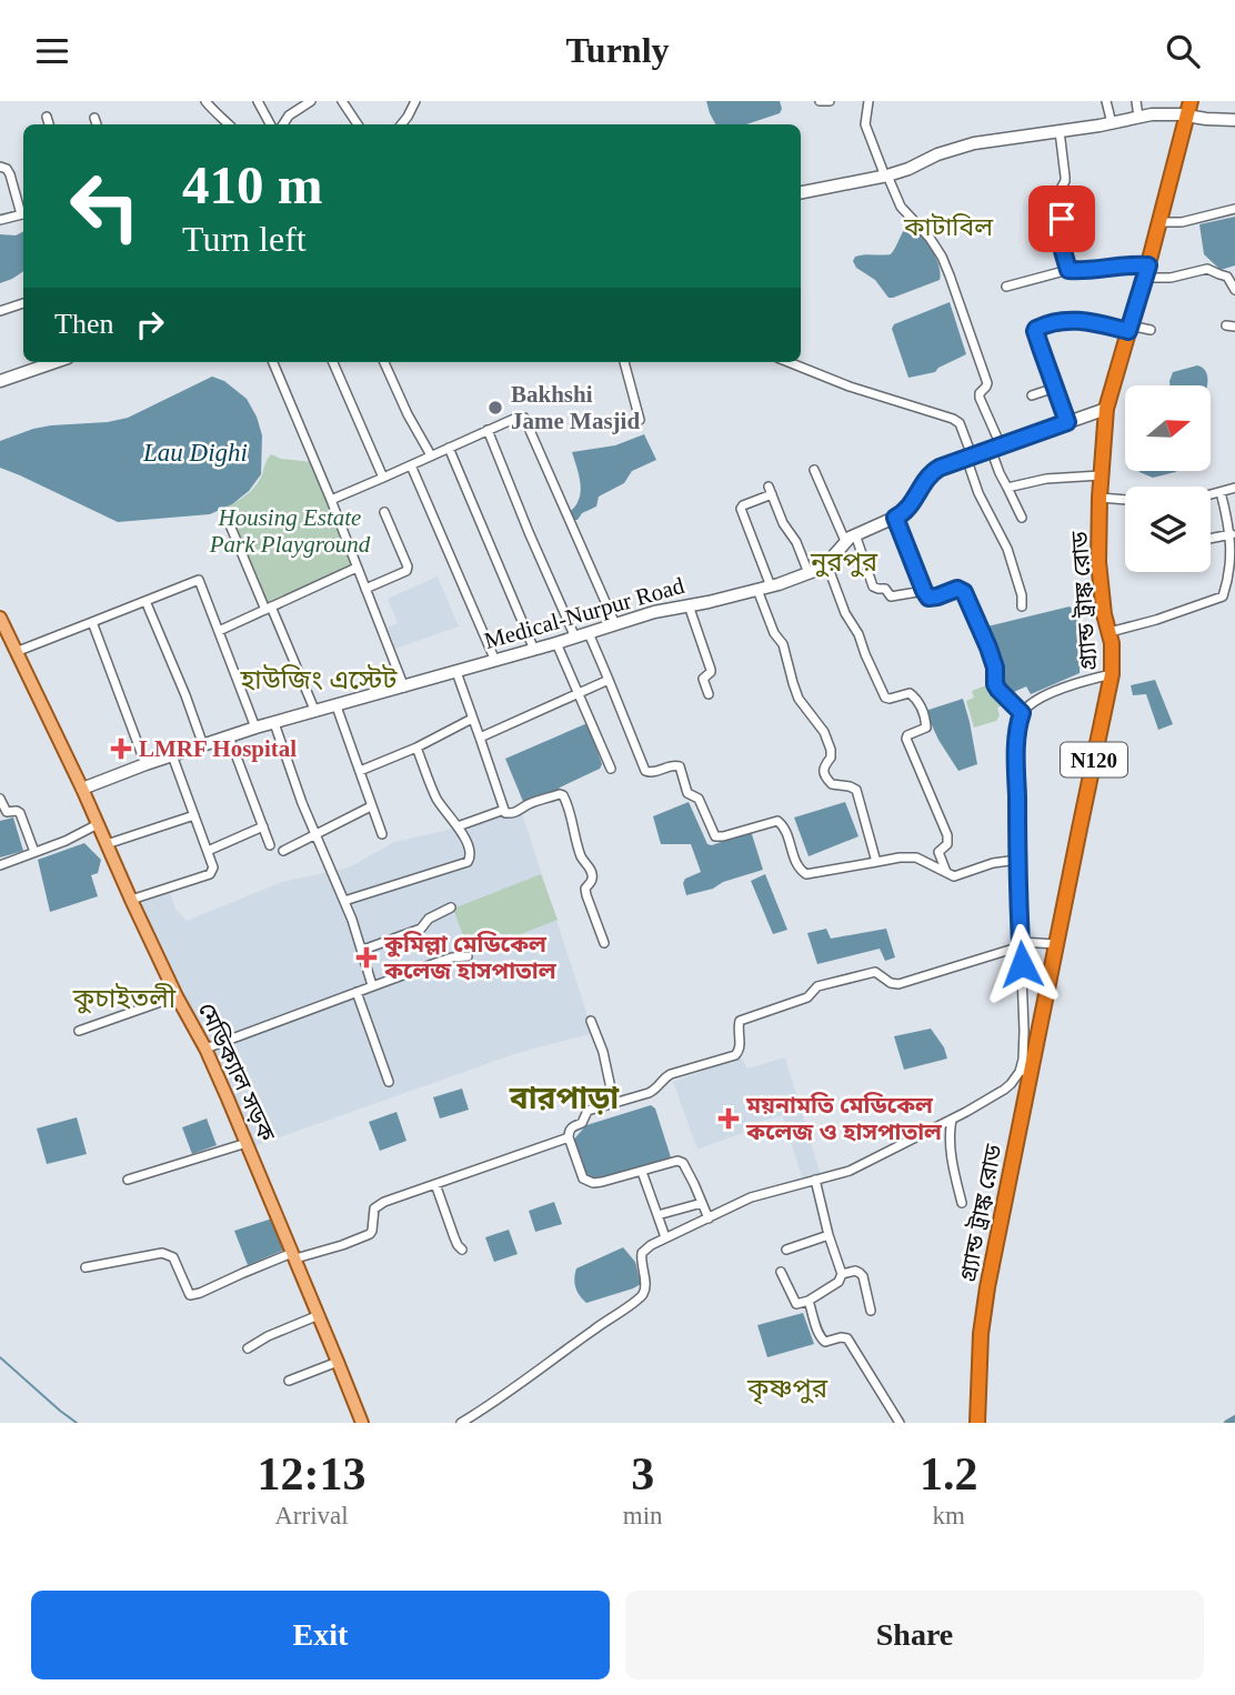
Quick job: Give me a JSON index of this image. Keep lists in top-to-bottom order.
{
  "streets": {
    "highway": ["গ্র্যান্ড ট্রাঙ্ক রোড", "N120"],
    "main road": ["মেডিক্যাল সড়ক"],
    "street": ["Medical-Nurpur Road"]
  },
  "crossings": [
    ["Medical-Nurpur Road", "মেডিক্যাল সড়ক"]
  ],
  "districts": [
    "কাটাবিল",
    "নুরপুর",
    "হাউজিং এস্টেট",
    "কুচাইতলী",
    "বারপাড়া",
    "কৃষ্ণপুর"
  ],
  "water": ["Lau Dighi"],
  "parks": ["Housing Estate Park Playground"],
  "places": {
    "other": ["Bakhshi Jame Masjid"],
    "health": ["LMRF Hospital", "কুমিল্লা মেডিকেল কলেজ হাসপাতাল", "ময়নামতি মেডিকেল কলেজ ও হাসপাতাল"]
  },
  "north": "right",
  "page": {
    "header": "Turnly",
    "turn": ["410 m", "Turn left"],
    "then": "Then",
    "eta": [
      "12:13",
      "Arrival",
      "3",
      "min",
      "1.2",
      "km"
    ],
    "buttons": ["Exit", "Share"]
  }
}
